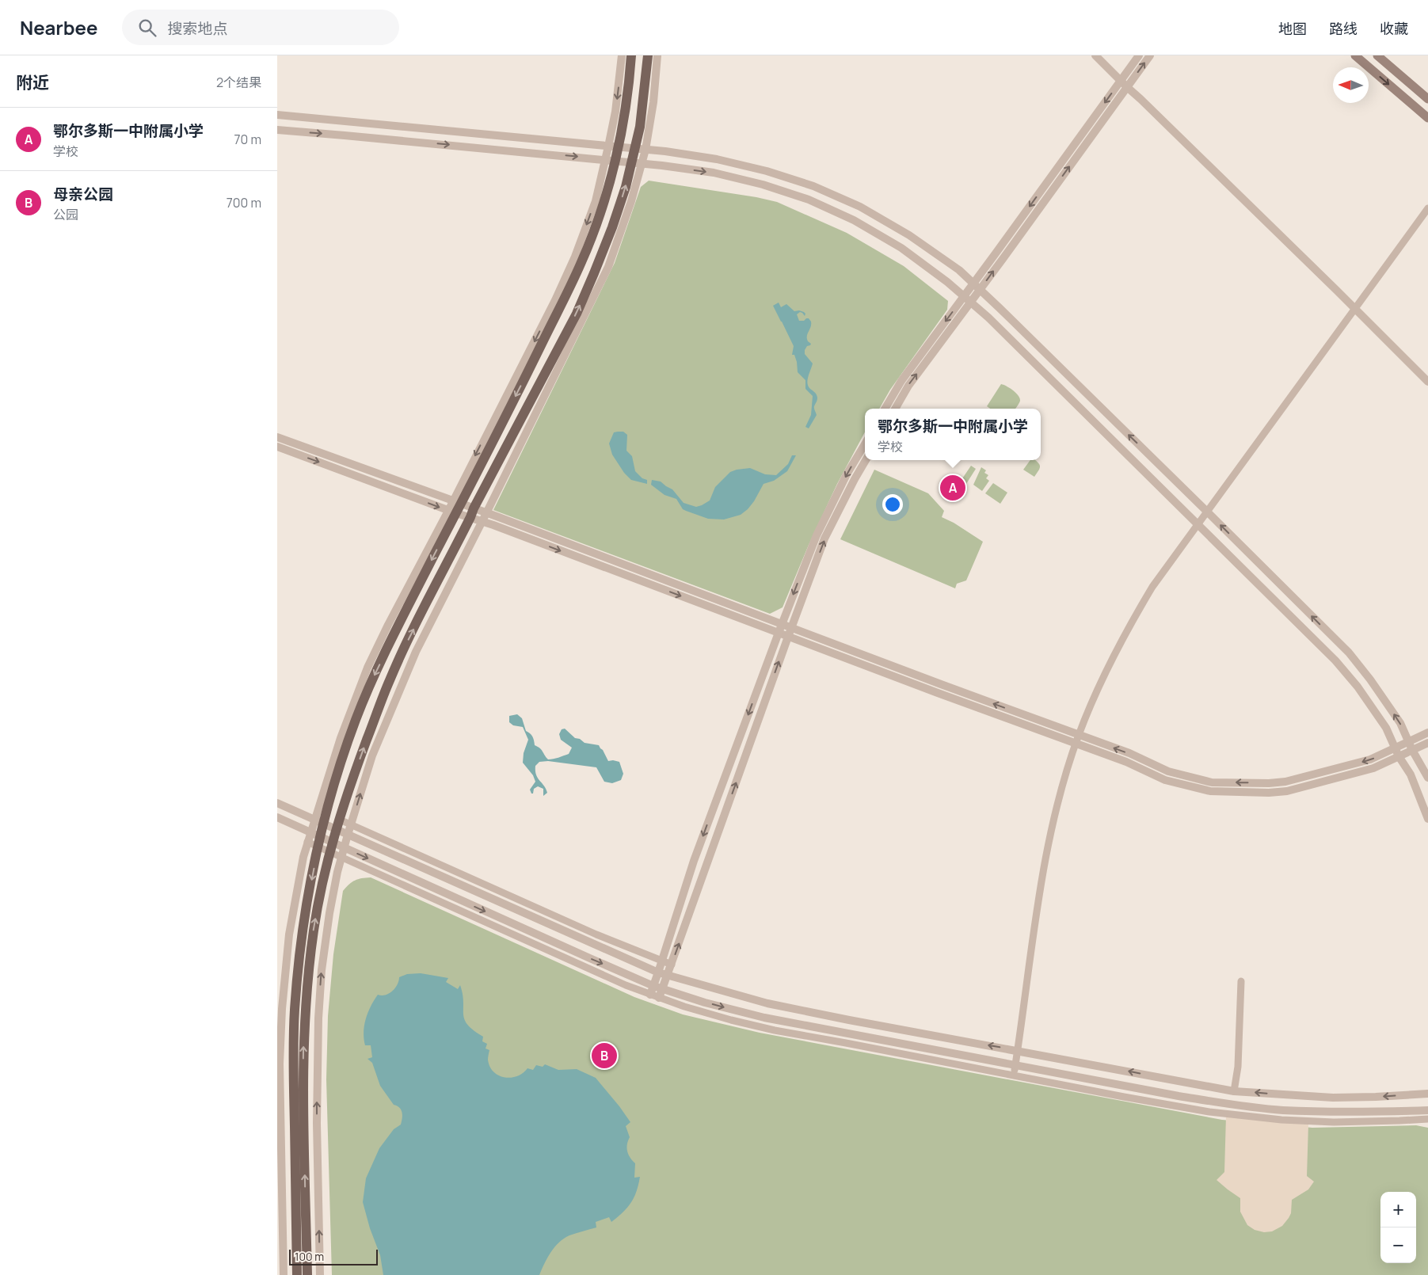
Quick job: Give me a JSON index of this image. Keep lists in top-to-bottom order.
{
  "scale_bar": "100 m",
  "north": "left",
  "page": {
    "header": "Nearbee",
    "search": "搜索地点",
    "nav": ["地图", "路线", "收藏"],
    "heading": ["附近", "2个结果"],
    "list": [
      {
        "mark": "A",
        "name": "鄂尔多斯一中附属小学",
        "note": "学校",
        "value": "70 m"
      },
      {
        "mark": "B",
        "name": "母亲公园",
        "note": "公园",
        "value": "700 m"
      }
    ],
    "popup": ["鄂尔多斯一中附属小学", "学校"],
    "pins": ["A", "B"],
    "map_buttons": ["+", "−"],
    "scale": "100 m"
  }
}
